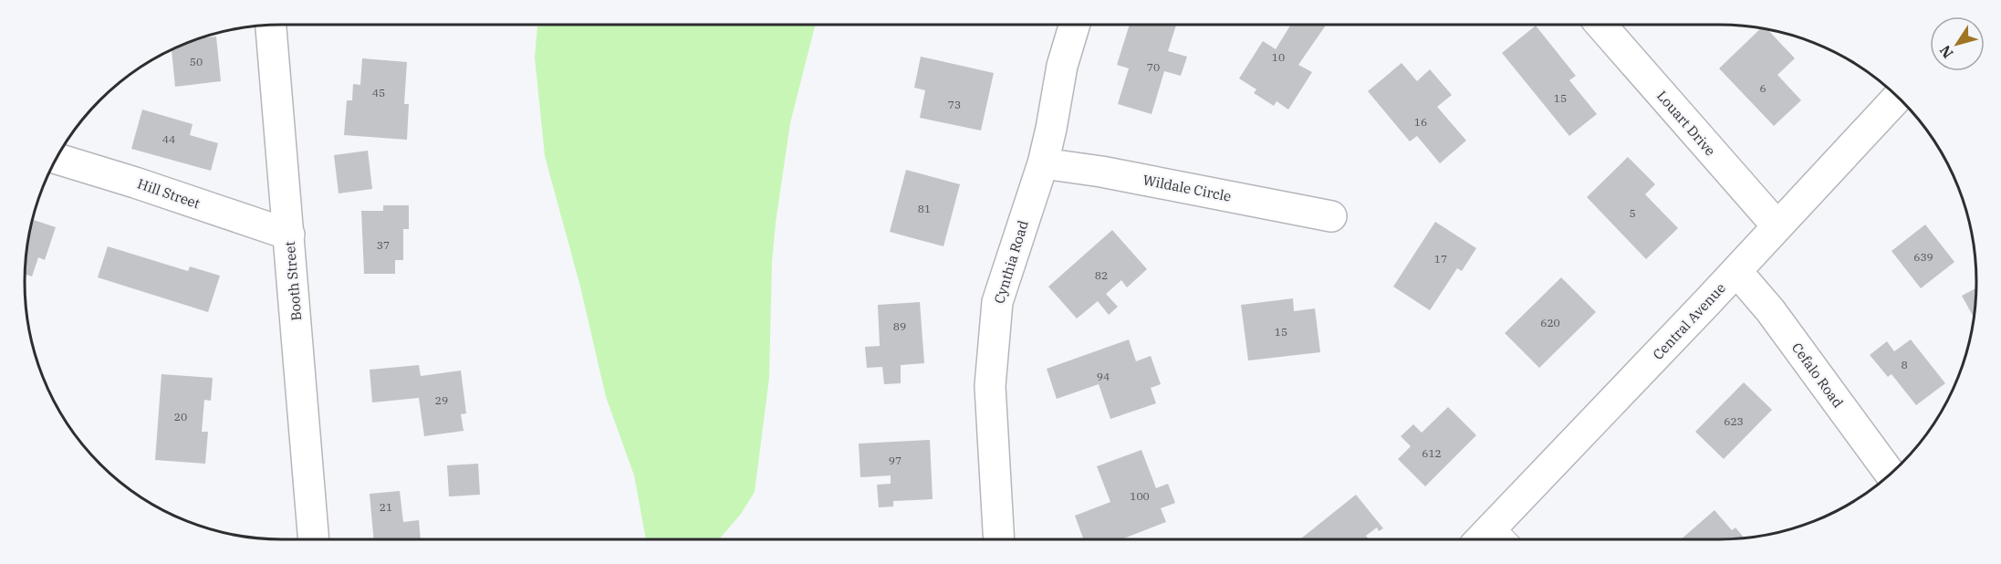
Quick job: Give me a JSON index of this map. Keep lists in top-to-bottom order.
{
  "streets": {
    "street": [
      "Louart Drive",
      "Wildale Circle",
      "Hill Street",
      "Cynthia Road",
      "Booth Street",
      "Central Avenue",
      "Cefalo Road"
    ]
  },
  "crossings": [
    ["Louart Drive", "Central Avenue"],
    ["Wildale Circle", "Cynthia Road"],
    ["Hill Street", "Booth Street"],
    ["Central Avenue", "Cefalo Road"]
  ],
  "house_numbers": [
    "10",
    "50",
    "70",
    "6",
    "45",
    "15",
    "73",
    "16",
    "44",
    "81",
    "5",
    "37",
    "639",
    "17",
    "82",
    "620",
    "89",
    "15",
    "8",
    "94",
    "29",
    "20",
    "623",
    "612",
    "97",
    "100",
    "21"
  ],
  "north": "bottom left"
}
